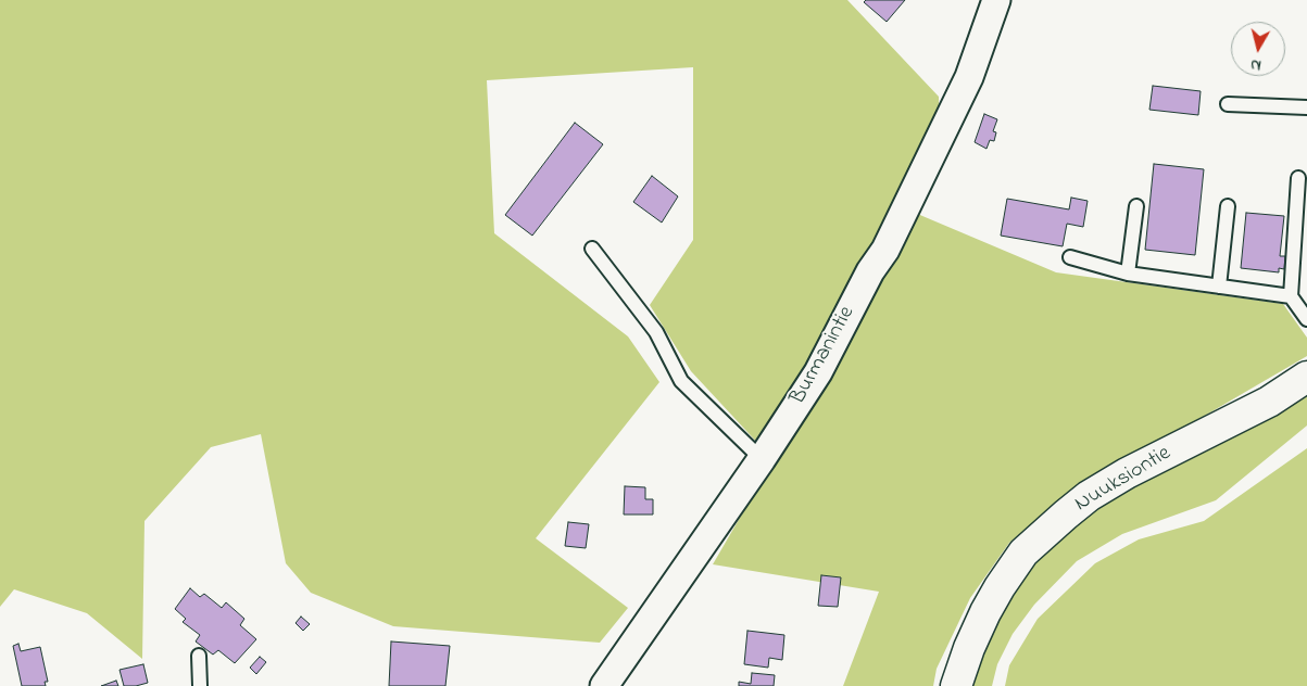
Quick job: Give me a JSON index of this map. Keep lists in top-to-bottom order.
{
  "streets": {
    "street": ["Burmanintie", "Nuuksiontie"]
  },
  "north": "bottom"
}
